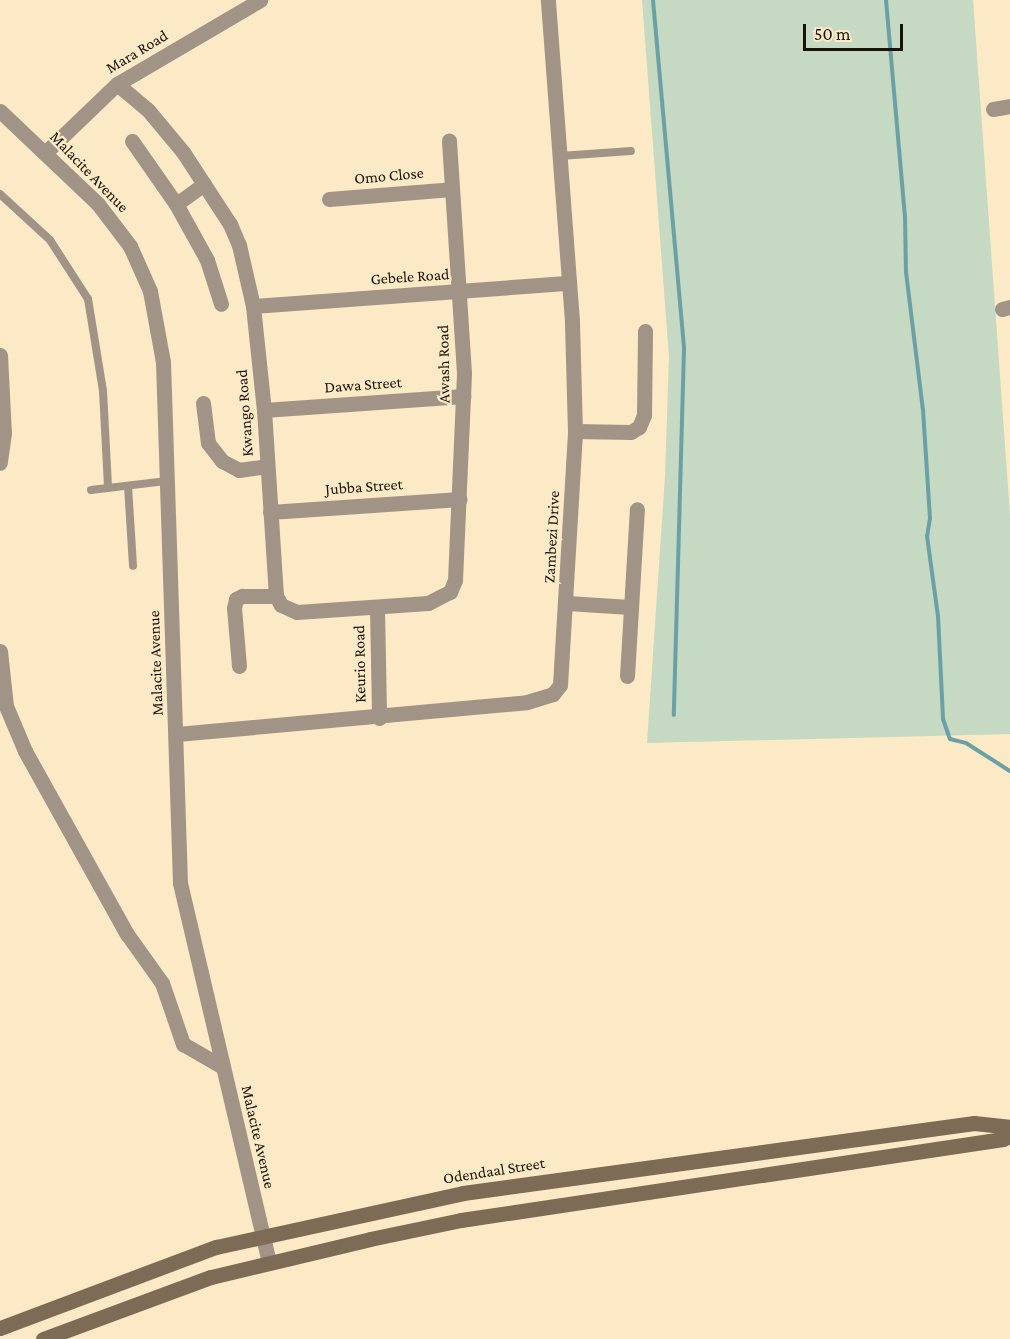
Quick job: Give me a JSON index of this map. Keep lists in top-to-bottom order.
{
  "streets": {
    "street": [
      "Mara Road",
      "Malacite Avenue",
      "Omo Close",
      "Gebele Road",
      "Awash Road",
      "Dawa Street",
      "Kwango Road",
      "Jubba Street",
      "Zambezi Drive",
      "Keurio Road",
      "Odendaal Street"
    ]
  },
  "crossings": [
    ["Mara Road", "Malacite Avenue"],
    ["Mara Road", "Kwango Road"],
    ["Malacite Avenue", "Zambezi Drive"],
    ["Malacite Avenue", "Odendaal Street"],
    ["Omo Close", "Awash Road"],
    ["Gebele Road", "Awash Road"],
    ["Gebele Road", "Kwango Road"],
    ["Gebele Road", "Zambezi Drive"],
    ["Awash Road", "Dawa Street"],
    ["Awash Road", "Jubba Street"],
    ["Awash Road", "Keurio Road"],
    ["Dawa Street", "Kwango Road"],
    ["Kwango Road", "Jubba Street"],
    ["Zambezi Drive", "Keurio Road"]
  ],
  "scale_bar": "50 m"
}
